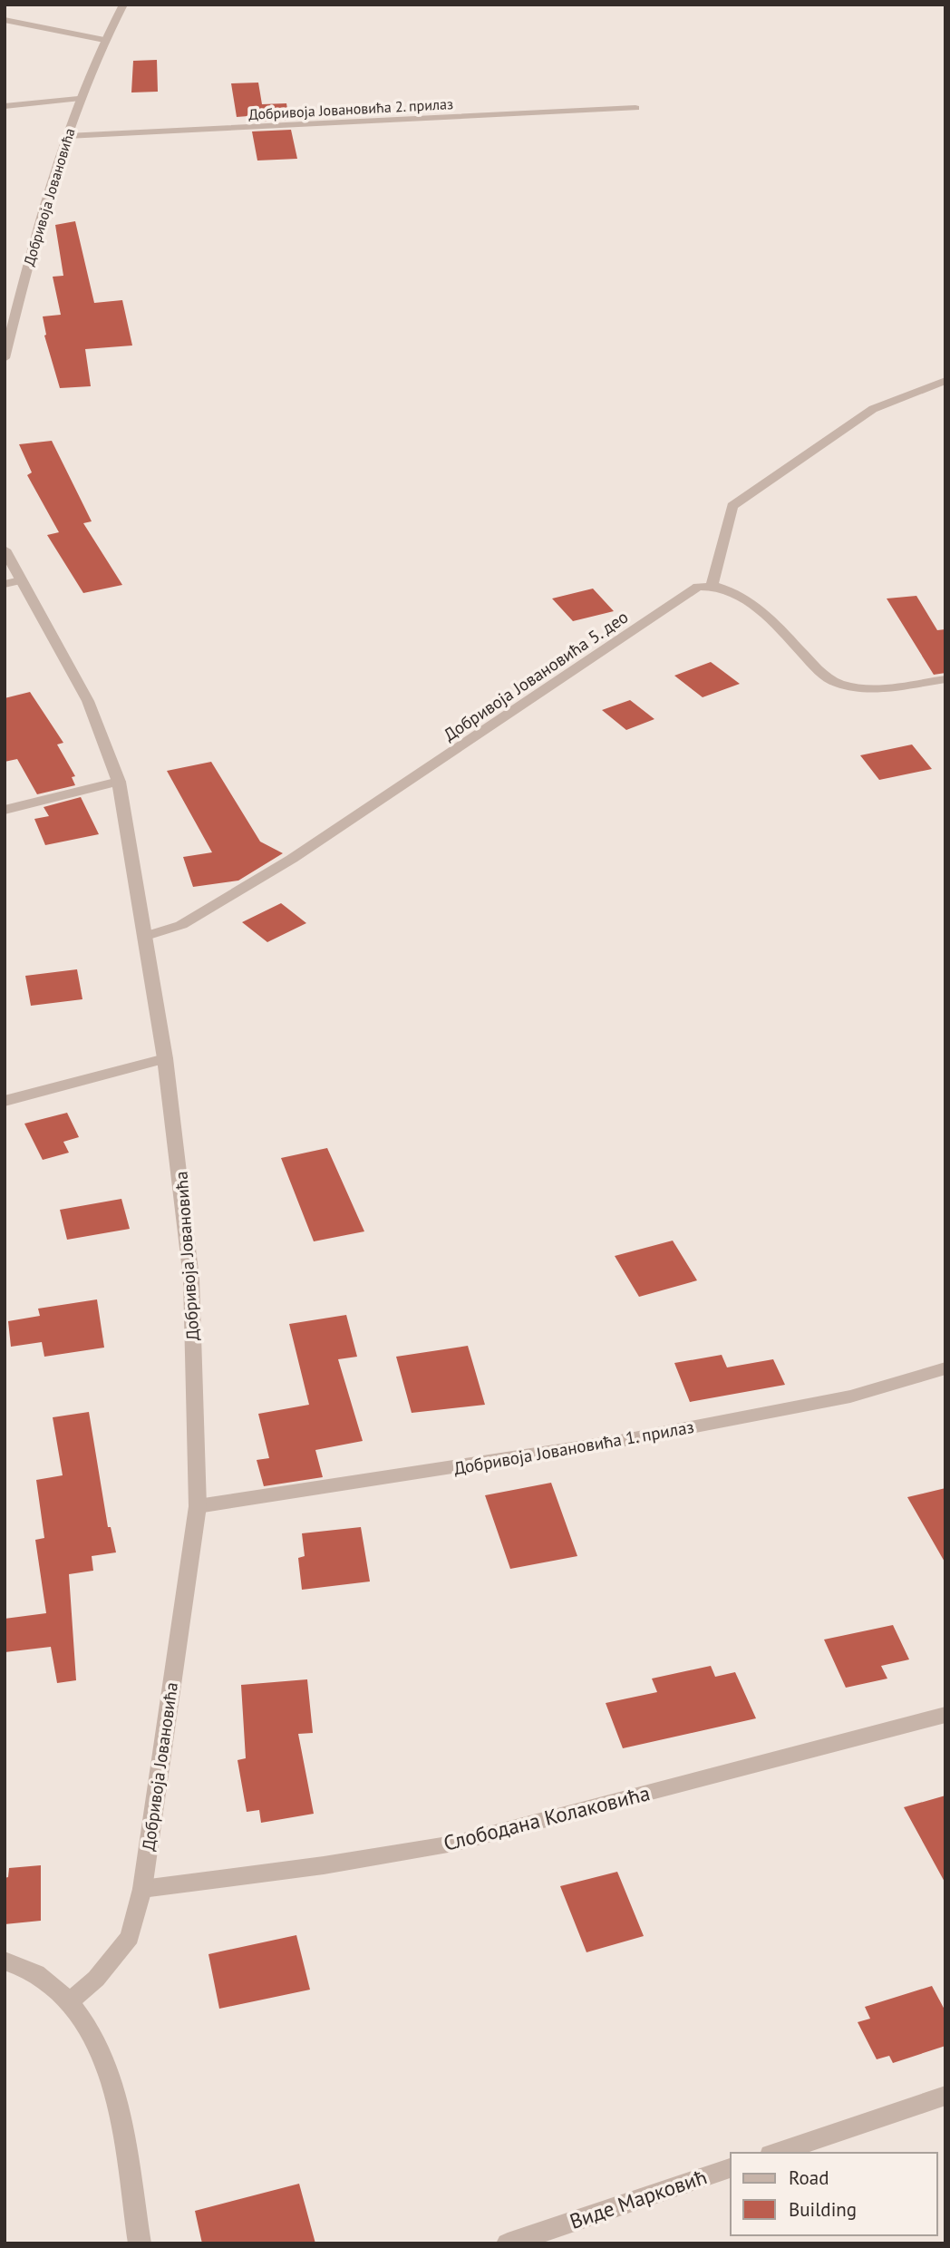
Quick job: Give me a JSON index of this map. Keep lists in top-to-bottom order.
{
  "streets": {
    "street": [
      "Добривоја Јовановића 2. прилаз",
      "Добривоја Јовановића",
      "Добривоја Јовановића 5. део",
      "Добривоја Јовановића 1. прилаз",
      "Слободана Колаковића",
      "Виде Марковић"
    ]
  },
  "crossings": [
    ["Добривоја Јовановића 2. прилаз", "Добривоја Јовановића"],
    ["Добривоја Јовановића", "Добривоја Јовановића 5. део"],
    ["Добривоја Јовановића", "Добривоја Јовановића 1. прилаз"],
    ["Добривоја Јовановића", "Слободана Колаковића"]
  ],
  "legend": ["Road", "Building"]
}
